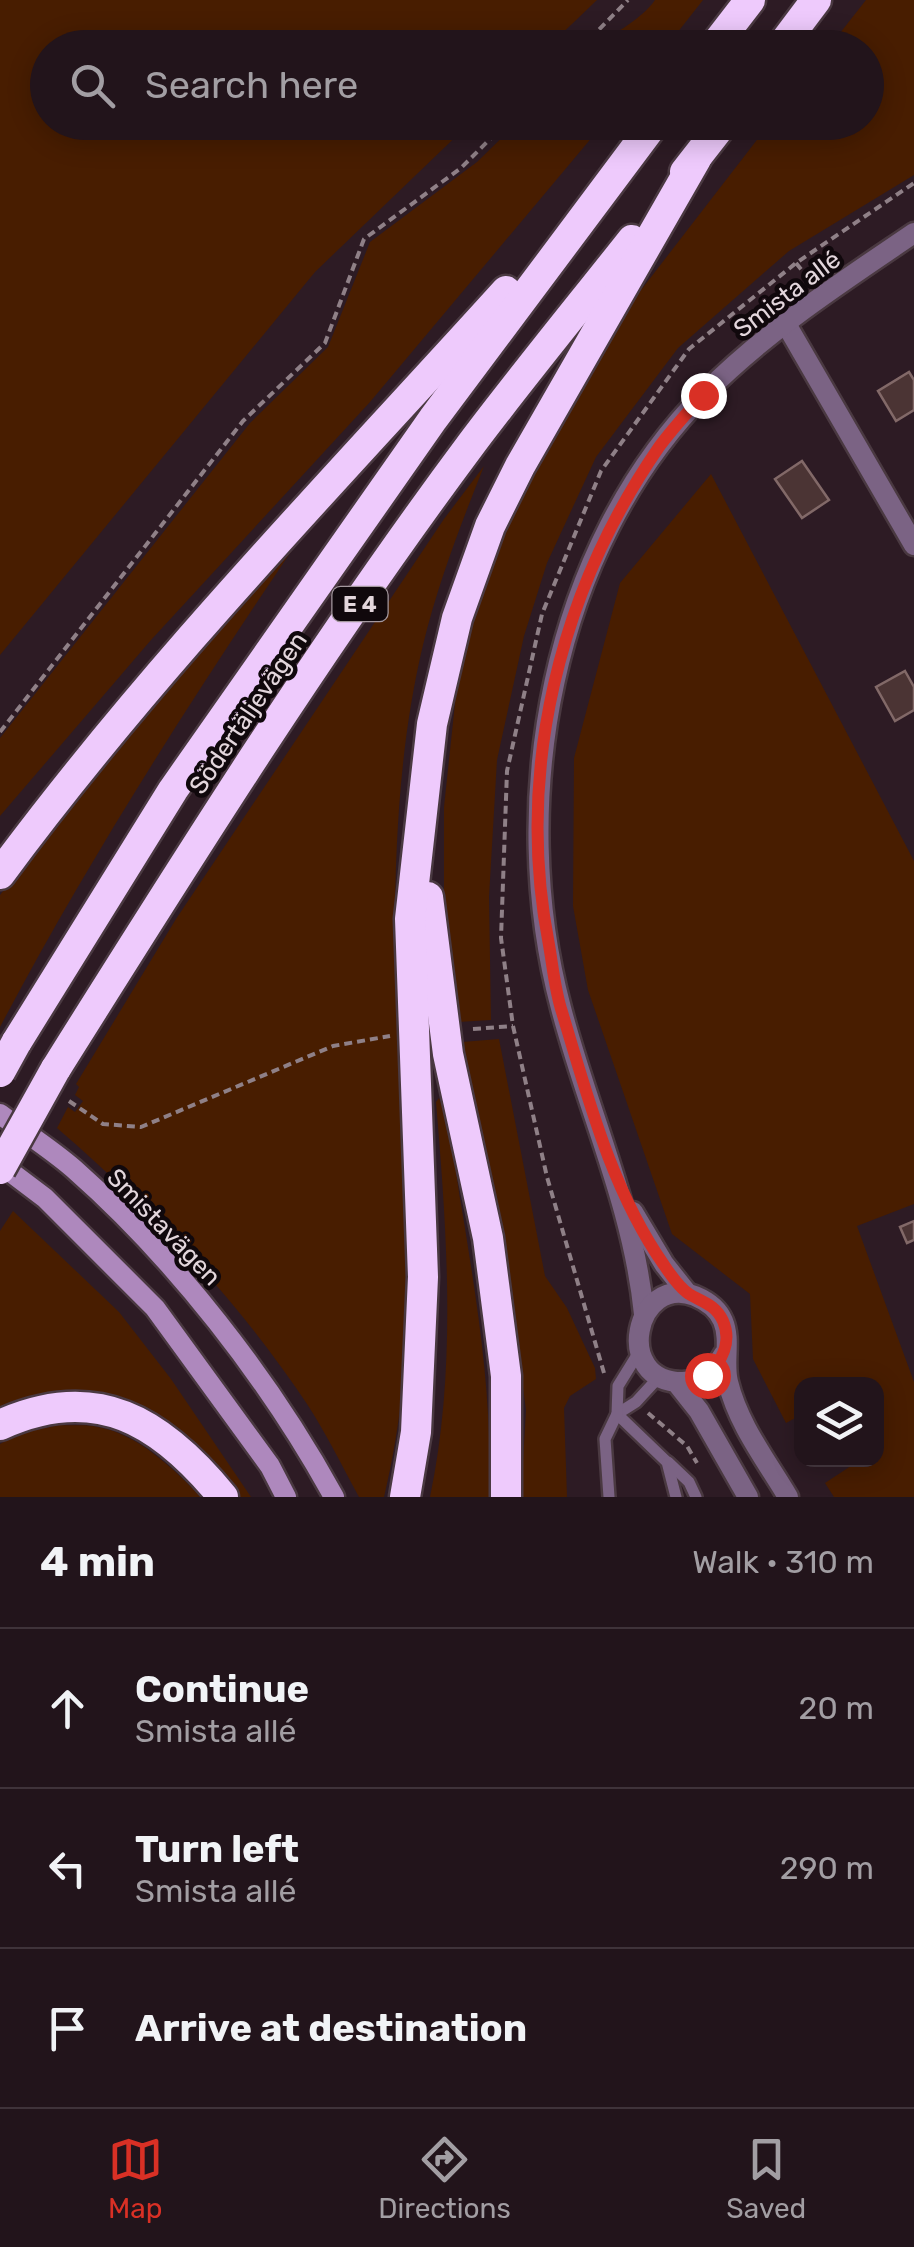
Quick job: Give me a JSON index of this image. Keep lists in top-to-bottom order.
{
  "streets": {
    "highway": ["E 4", "Södertäljevägen"],
    "main road": ["Smistavägen"],
    "street": ["Smista allé"]
  },
  "page": {
    "search": "Search here",
    "heading": ["4 min", "Walk · 310 m"],
    "list": [
      ["Continue", "Smista allé", "20 m"],
      ["Turn left", "Smista allé", "290 m"],
      "Arrive at destination"
    ],
    "nav": ["Map", "Directions", "Saved"]
  }
}
